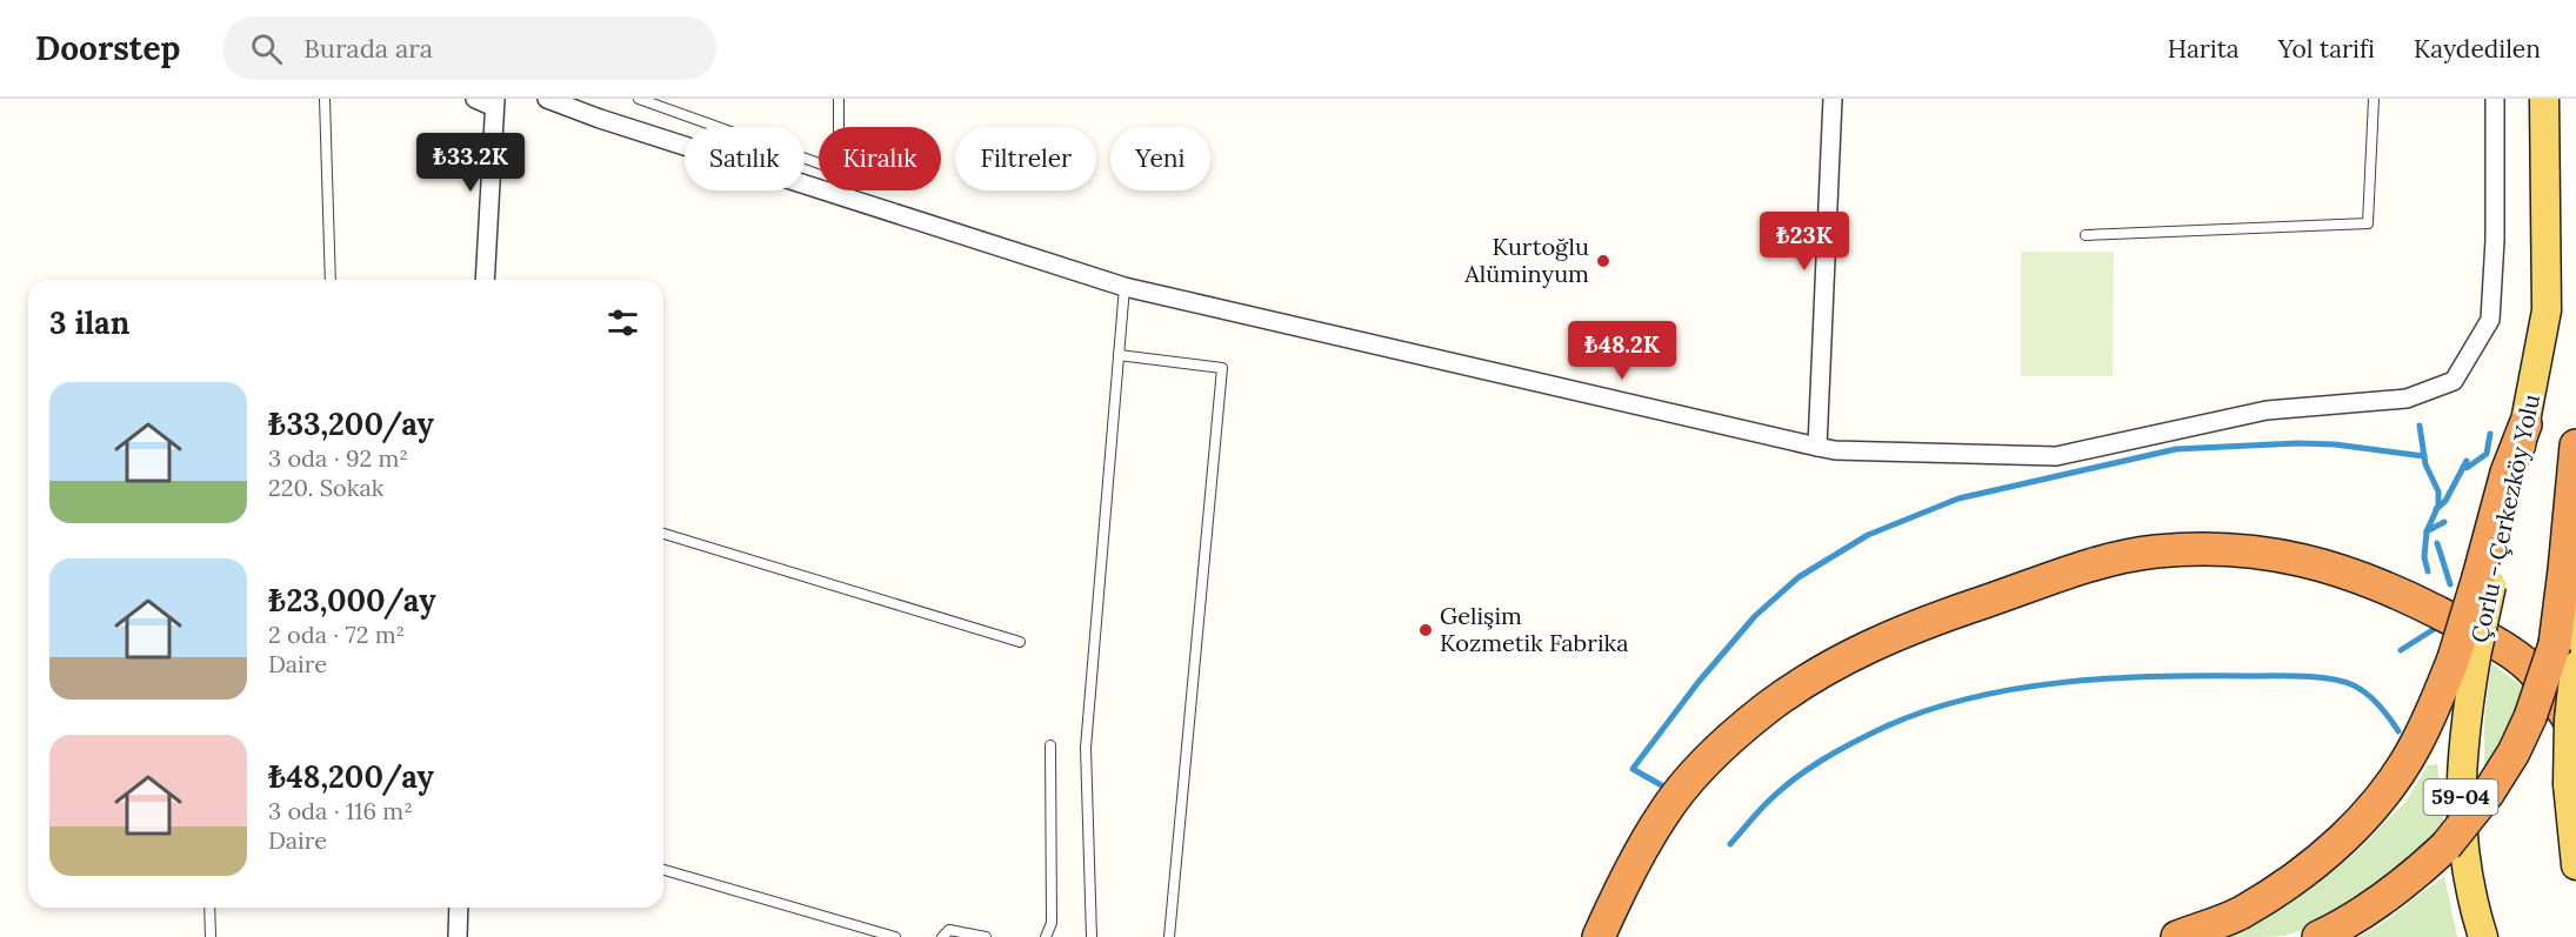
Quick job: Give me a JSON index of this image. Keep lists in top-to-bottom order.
{
  "streets": {
    "main road": ["Çorlu - Çerkezköy Yolu", "59-04"]
  },
  "places": ["Kurtoğlu Alüminyum", "Gelişim Kozmetik Fabrika"],
  "page": {
    "header": "Doorstep",
    "search": "Burada ara",
    "nav": ["Harita", "Yol tarifi", "Kaydedilen"],
    "chip": [
      "Satılık",
      "Kiralık",
      "Filtreler",
      "Yeni"
    ],
    "price": ["₺33.2K", "₺23K", "₺48.2K"],
    "heading": "3 ilan",
    "list": [
      {
        "name": "₺33,200/ay",
        "note": "3 oda · 92 m² · 220. Sokak"
      },
      {
        "name": "₺23,000/ay",
        "note": "2 oda · 72 m² · Daire"
      },
      {
        "name": "₺48,200/ay",
        "note": "3 oda · 116 m² · Daire"
      }
    ]
  }
}
